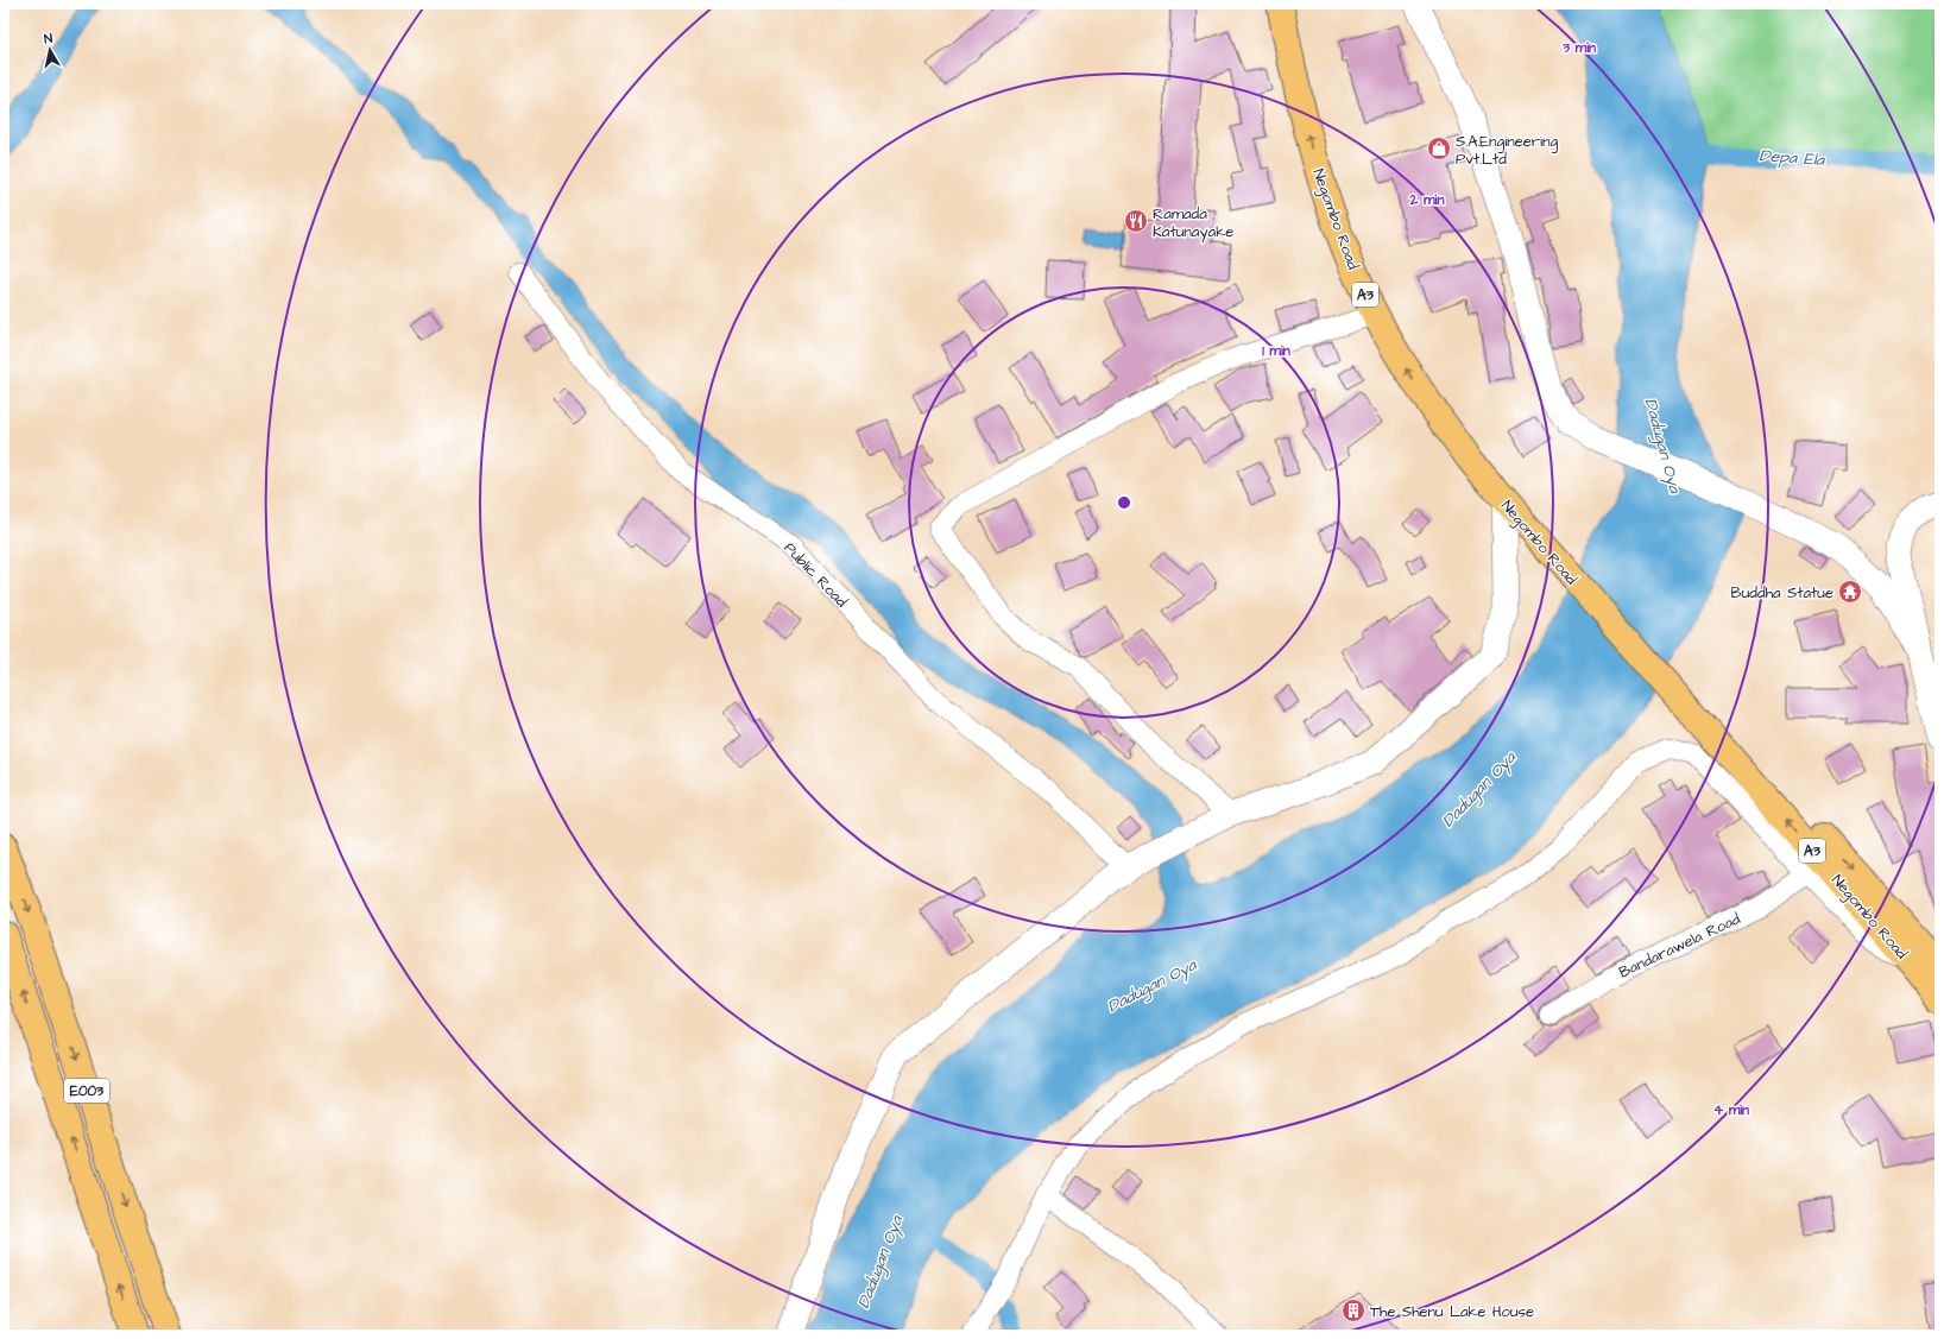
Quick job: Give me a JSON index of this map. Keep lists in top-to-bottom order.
{
  "streets": {
    "highway": ["Negombo Road", "A3", "E003"],
    "street": ["Public Road", "Bandarawela Road"]
  },
  "water": ["Depa Ela", "Dadugan Oya"],
  "places": {
    "shop": ["S.A.Engineering Pvt.Ltd"],
    "restaurant": ["Ramada Katunayake"],
    "temple": ["Buddha Statue"],
    "building": ["The Shenu Lake House"]
  },
  "north": "top",
  "rings": [
    "3 min",
    "2 min",
    "1 min",
    "4 min"
  ]
}
